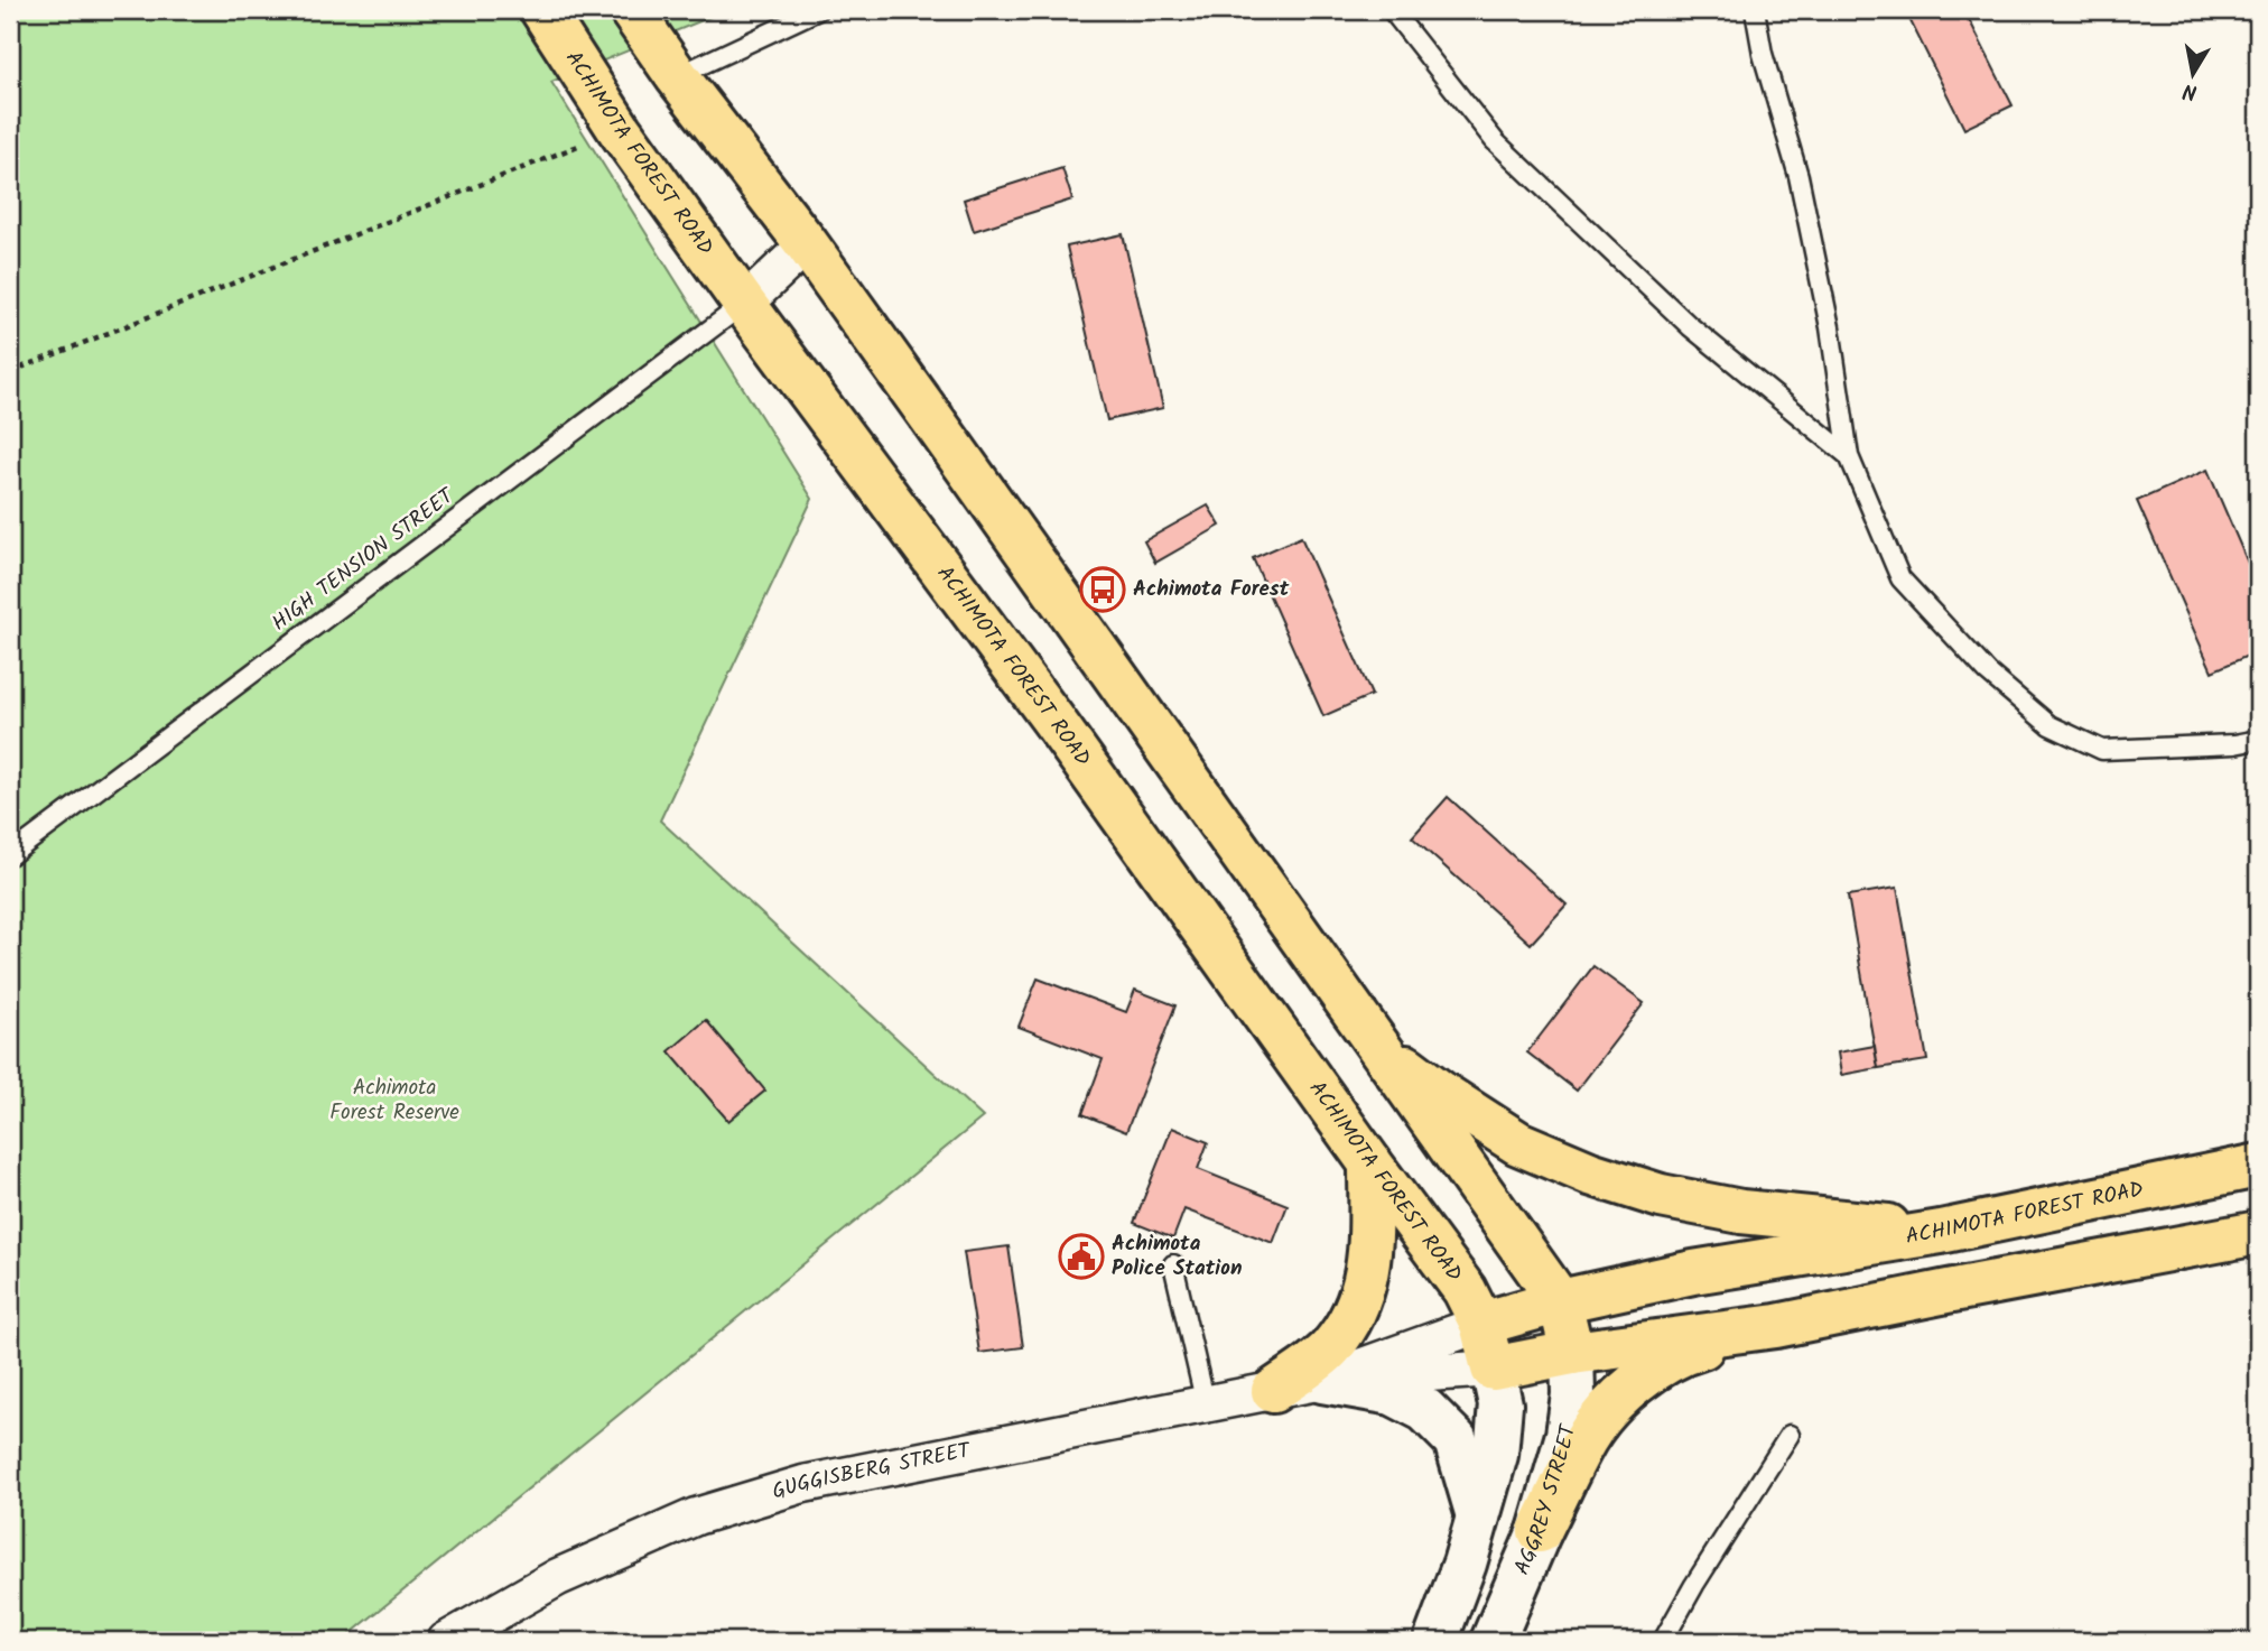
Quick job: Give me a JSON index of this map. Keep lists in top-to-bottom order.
{
  "streets": {
    "main road": ["ACHIMOTA FOREST ROAD", "AGGREY STREET"],
    "street": ["GUGGISBERG STREET"],
    "lane": ["HIGH TENSION STREET"]
  },
  "crossings": [
    ["ACHIMOTA FOREST ROAD", "HIGH TENSION STREET"],
    ["ACHIMOTA FOREST ROAD", "GUGGISBERG STREET"]
  ],
  "parks": ["Achimota Forest Reserve"],
  "places": {
    "bus stop": ["Achimota Forest"],
    "public building": ["Achimota Police Station"]
  },
  "north": "bottom"
}
